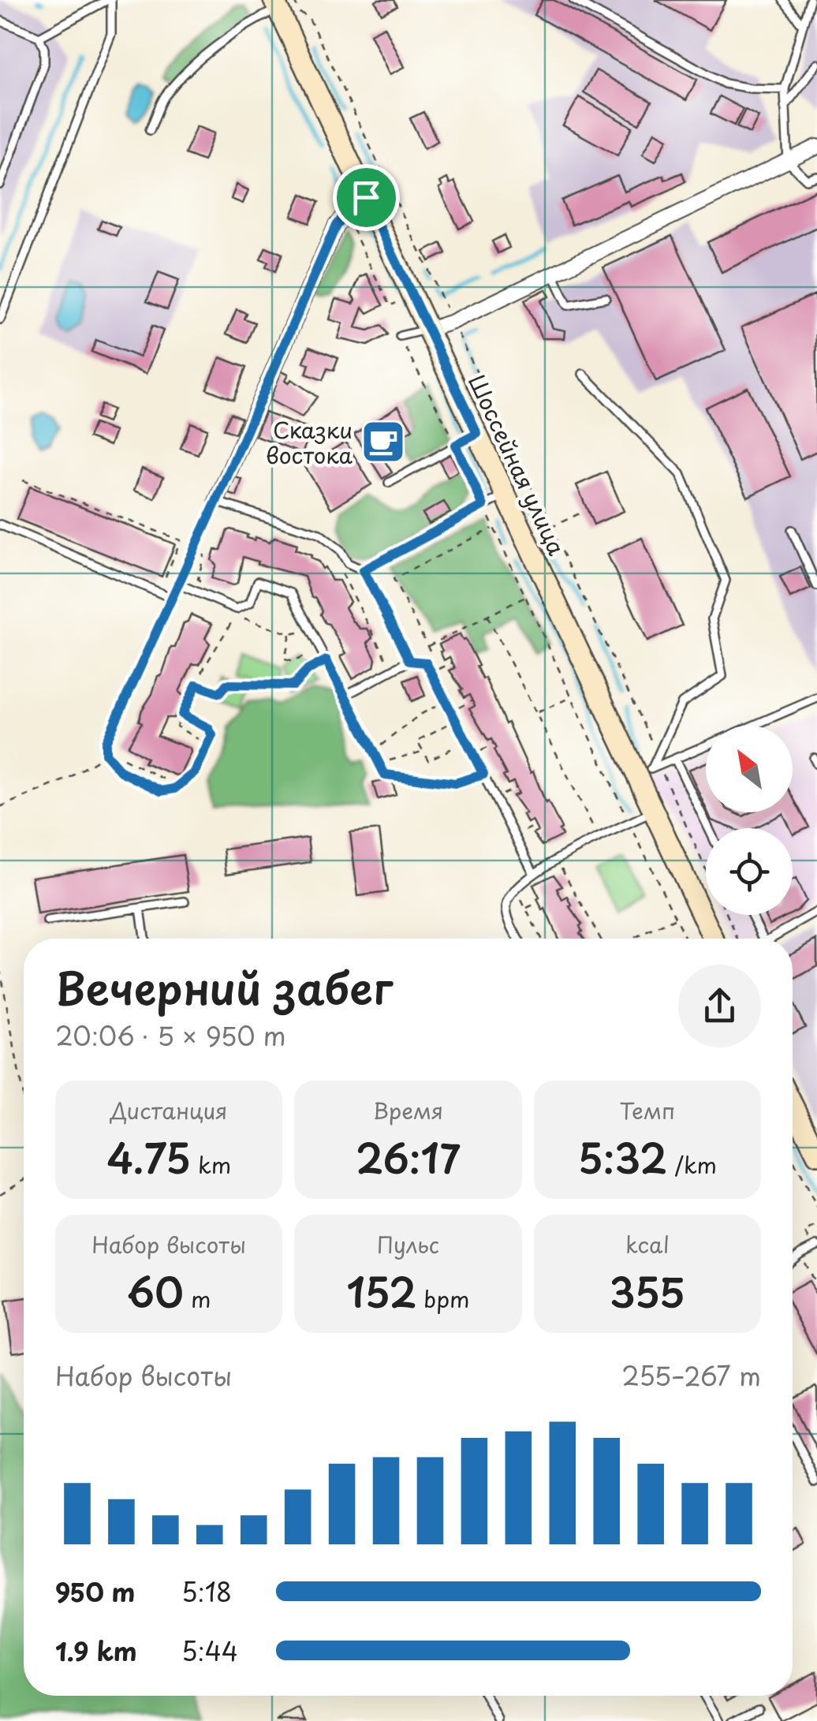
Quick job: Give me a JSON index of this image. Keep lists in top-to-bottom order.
{
  "streets": {
    "main road": ["Шоссейная улица"]
  },
  "places": {
    "cafe": ["Сказки востока"]
  },
  "north": "top left",
  "page": {
    "heading": ["Вечерний забег", "20:06 · 5 × 950 m"],
    "stats": [
      ["Дистанция", "4.75 km"],
      ["Время", "26:17"],
      ["Темп", "5:32 /km"],
      ["Набор высоты", "60 m"],
      ["Пульс", "152 bpm"],
      ["kcal", "355"]
    ],
    "chart": ["Набор высоты", "255–267 m"],
    "list": [
      {
        "name": "950 m",
        "note": "5:18"
      },
      {
        "name": "1.9 km",
        "note": "5:44"
      }
    ]
  }
}
